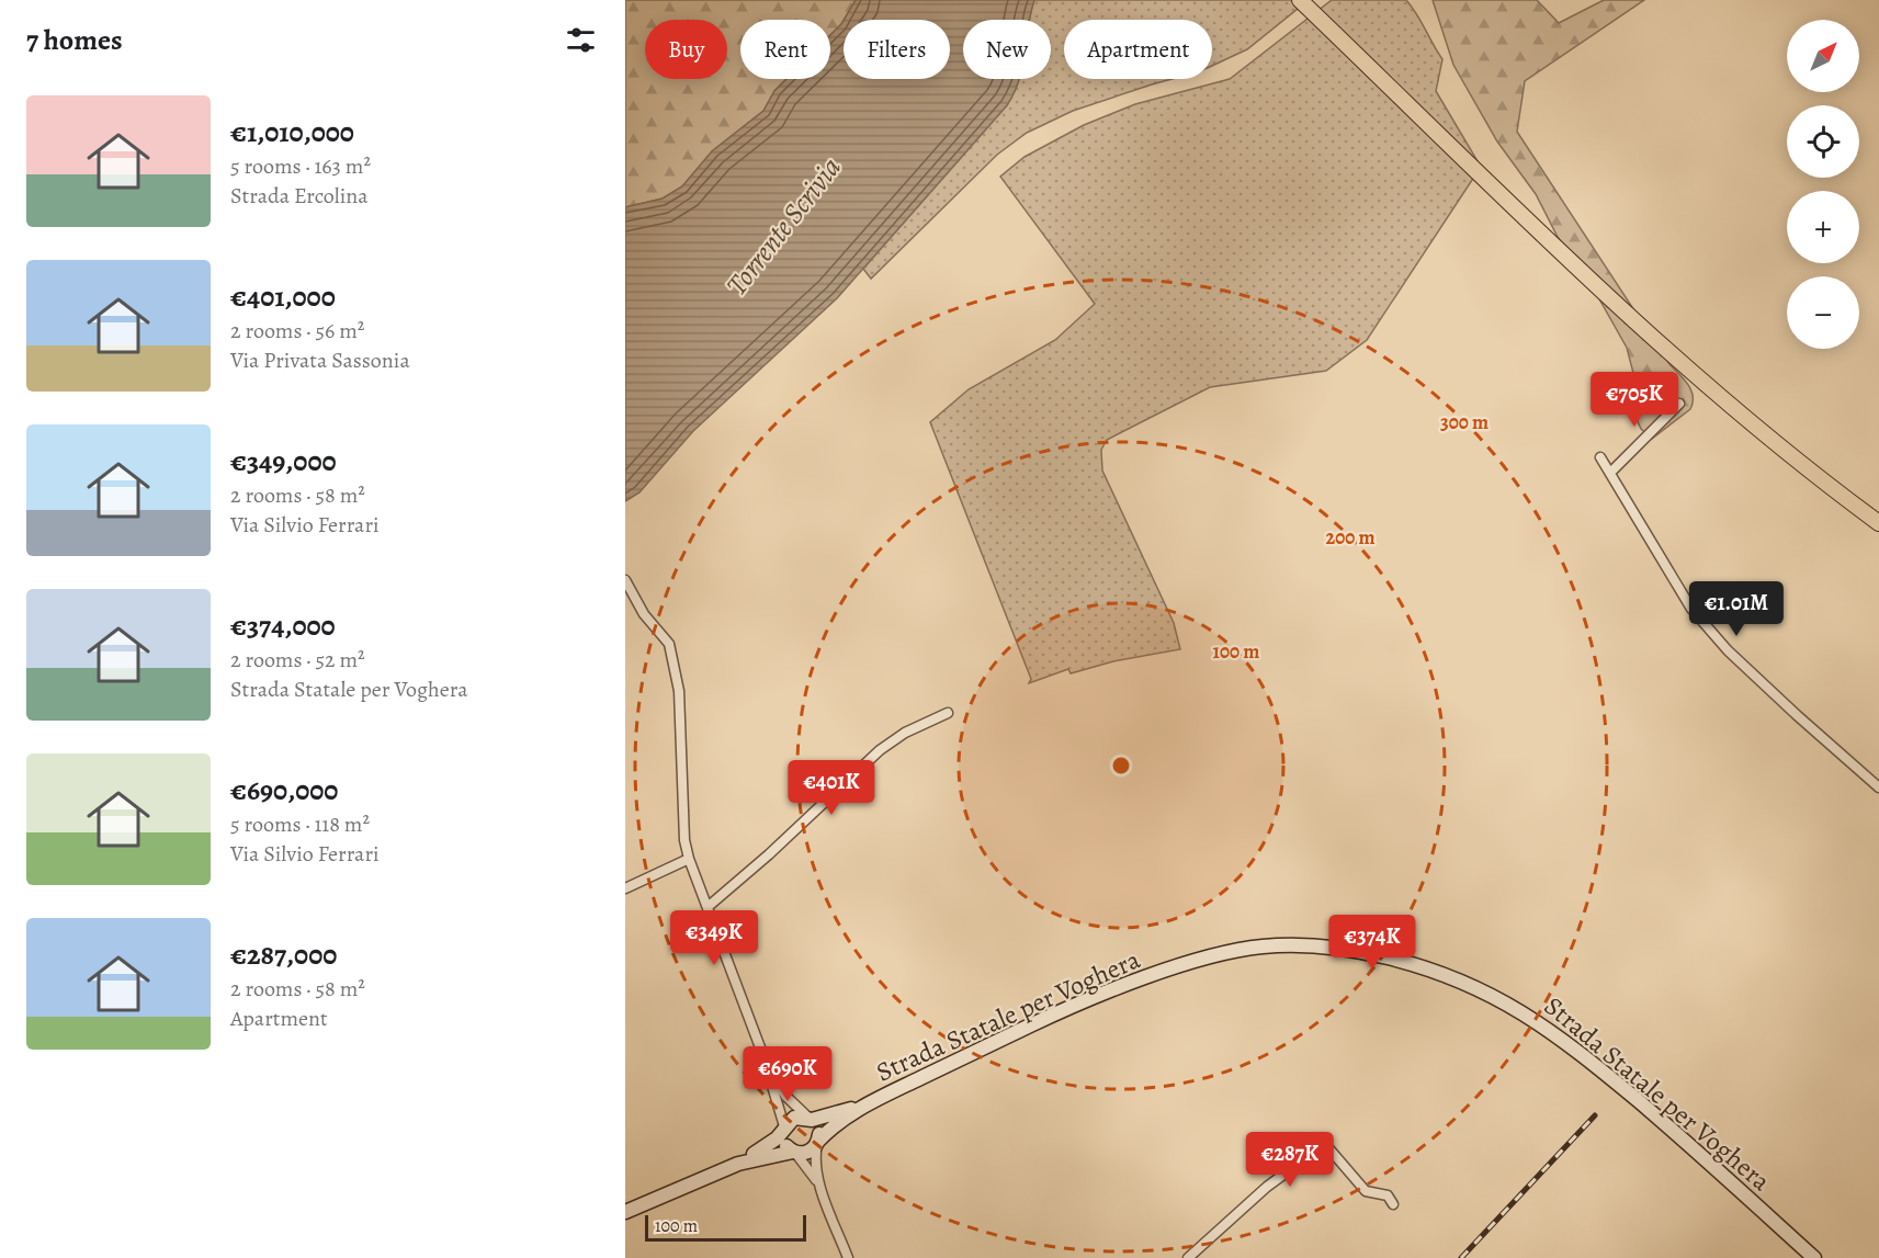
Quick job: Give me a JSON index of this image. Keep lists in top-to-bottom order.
{
  "streets": {
    "main road": ["Strada Statale per Voghera"]
  },
  "water": ["Torrente Scrivia"],
  "scale_bar": "100 m",
  "north": "top right",
  "page": {
    "heading": "7 homes",
    "map_buttons": ["+", "−"],
    "chip": [
      "Buy",
      "Rent",
      "Filters",
      "New",
      "Apartment"
    ],
    "list": [
      {
        "name": "€1,010,000",
        "note": "5 rooms · 163 m² · Strada Ercolina"
      },
      {
        "name": "€401,000",
        "note": "2 rooms · 56 m² · Via Privata Sassonia"
      },
      {
        "name": "€349,000",
        "note": "2 rooms · 58 m² · Via Silvio Ferrari"
      },
      {
        "name": "€374,000",
        "note": "2 rooms · 52 m² · Strada Statale per Voghera"
      },
      {
        "name": "€690,000",
        "note": "5 rooms · 118 m² · Via Silvio Ferrari"
      },
      {
        "name": "€287,000",
        "note": "2 rooms · 58 m² · Apartment"
      }
    ],
    "price": [
      "€705K",
      "€1.01M",
      "€401K",
      "€349K",
      "€374K",
      "€690K",
      "€287K"
    ],
    "scale": "100 m"
  },
  "rings": ["300 m", "200 m", "100 m"]
}
